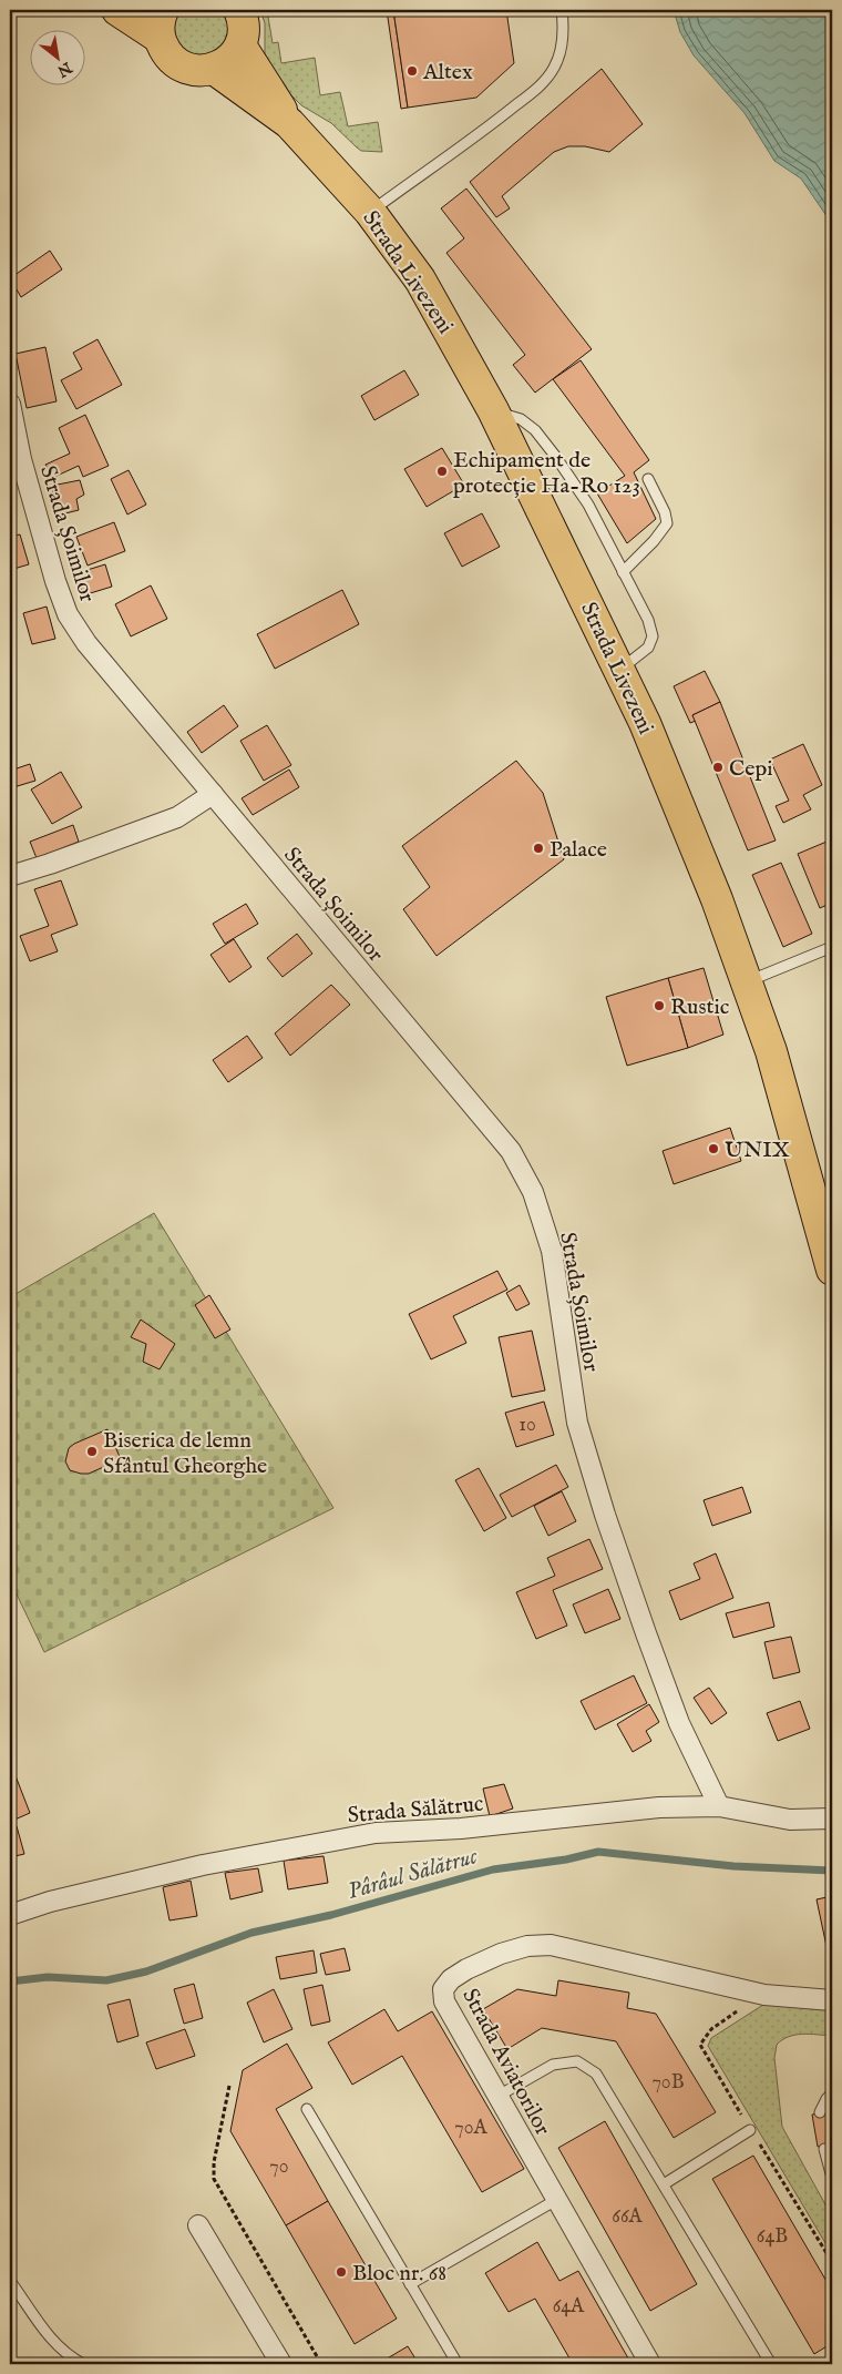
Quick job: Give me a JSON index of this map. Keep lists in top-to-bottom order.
{
  "streets": {
    "main road": ["Strada Livezeni"],
    "street": ["Strada Șoimilor", "Strada Sălătruc", "Strada Aviatorilor"]
  },
  "crossings": [
    ["Strada Șoimilor", "Strada Sălătruc"]
  ],
  "water": ["Pârâul Sălătruc"],
  "places": [
    "Altex",
    "Echipament de protecție Ha-Ro 123",
    "Cepi",
    "Palace",
    "Rustic",
    "UNIX",
    "Biserica de lemn Sfântul Gheorghe",
    "Bloc nr. 68"
  ],
  "house_numbers": [
    "10",
    "70B",
    "70A",
    "70",
    "66A",
    "64B",
    "64A"
  ],
  "north": "bottom right"
}
